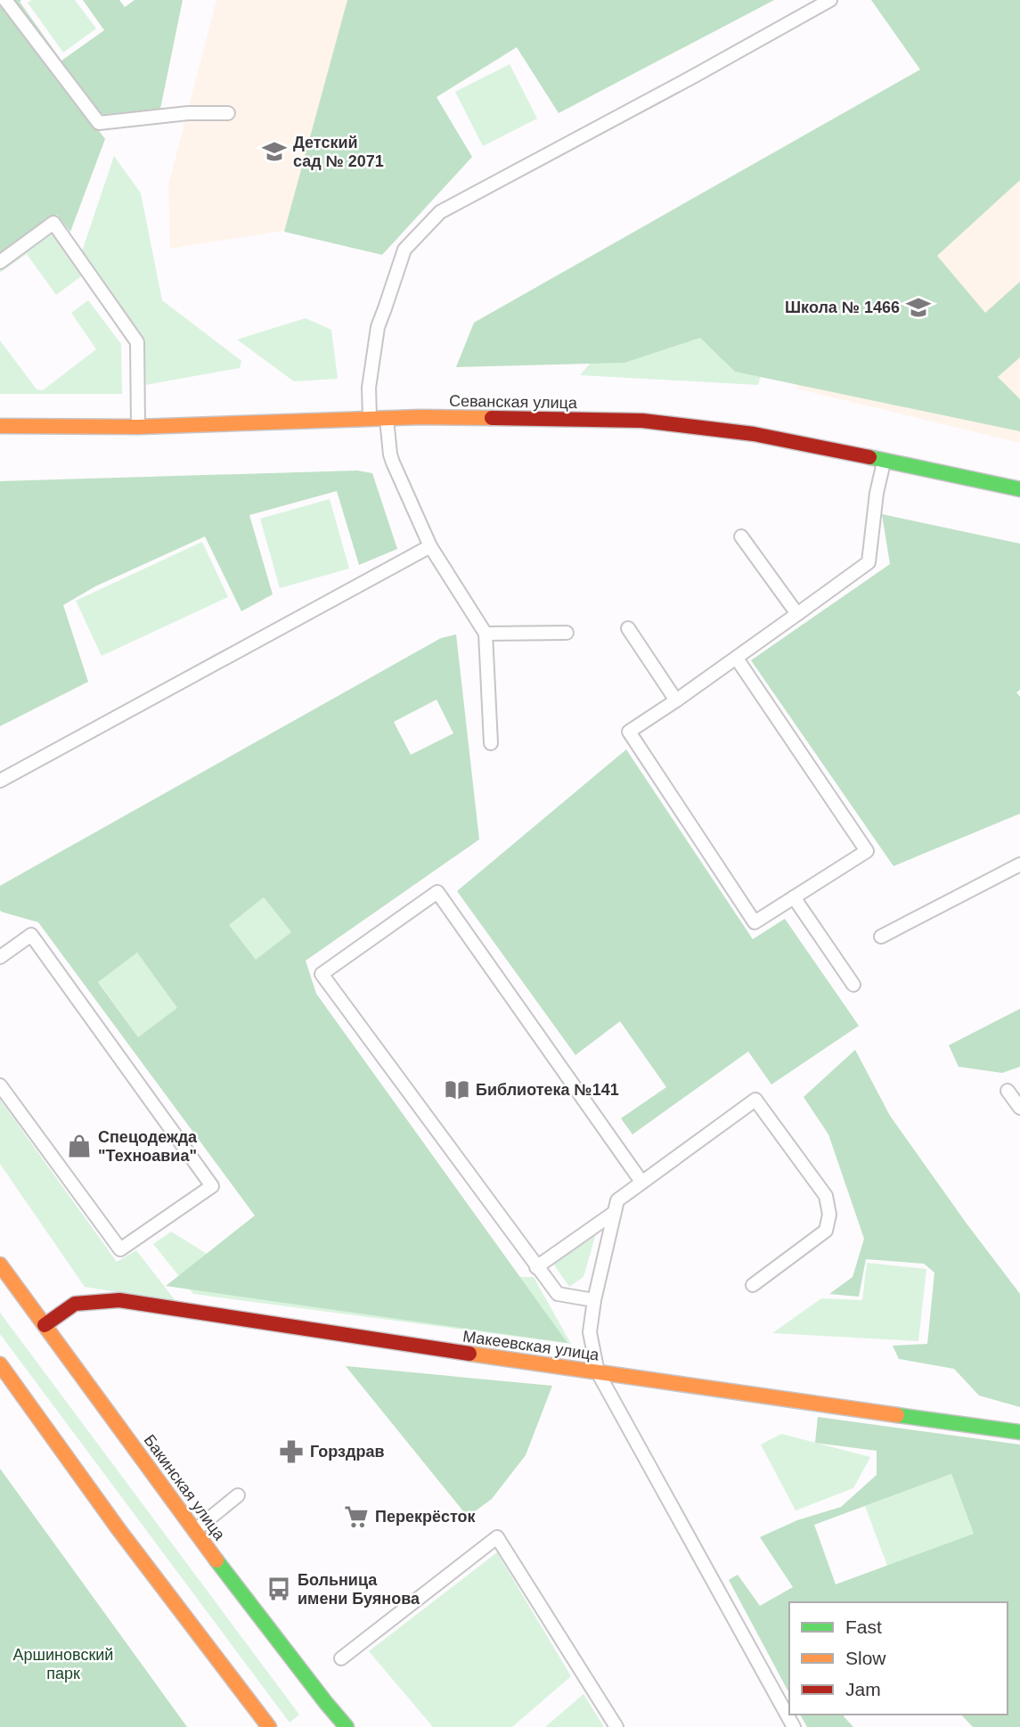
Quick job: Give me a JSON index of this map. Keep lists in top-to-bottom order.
{
  "streets": {
    "street": ["Севанская улица", "Макеевская улица", "Бакинская улица"]
  },
  "crossings": [
    ["Макеевская улица", "Бакинская улица"]
  ],
  "parks": ["Аршиновский парк"],
  "places": {
    "school or university": ["Детский сад № 2071", "Школа № 1466"],
    "library": ["Библиотека №141"],
    "shop": ["Спецодежда \"Техноавиа\""],
    "pharmacy": ["Горздрав"],
    "supermarket": ["Перекрёсток"],
    "bus stop": ["Больница имени Буянова"]
  },
  "legend": ["Fast", "Slow", "Jam"]
}
